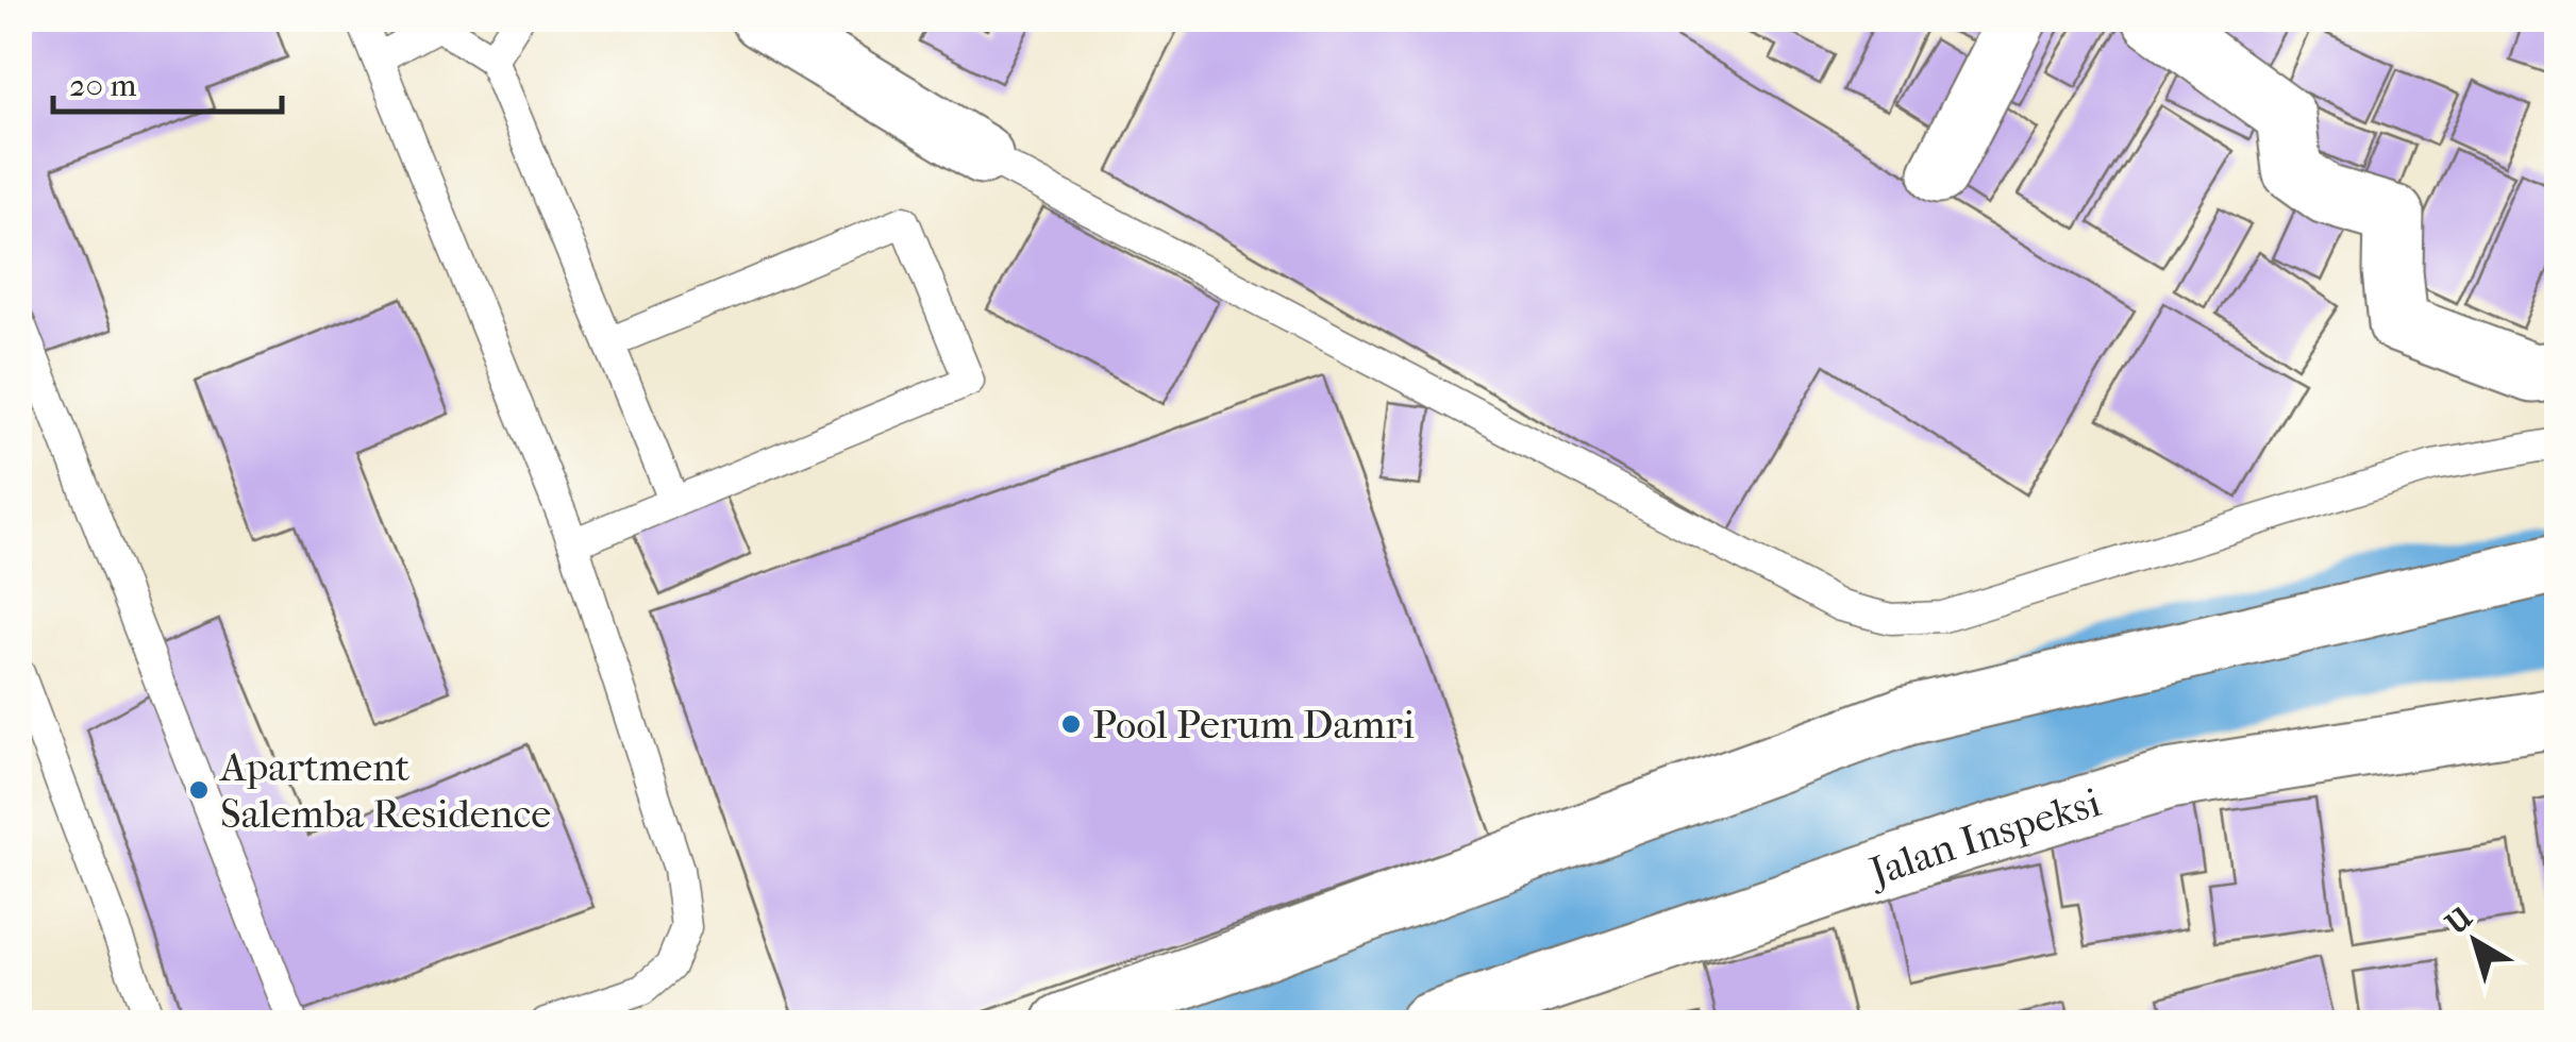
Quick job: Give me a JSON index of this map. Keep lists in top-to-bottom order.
{
  "streets": {
    "street": ["Jalan Inspeksi"]
  },
  "places": ["Pool Perum Damri", "Apartment Salemba Residence"],
  "scale_bar": "20 m",
  "north": "top left"
}
